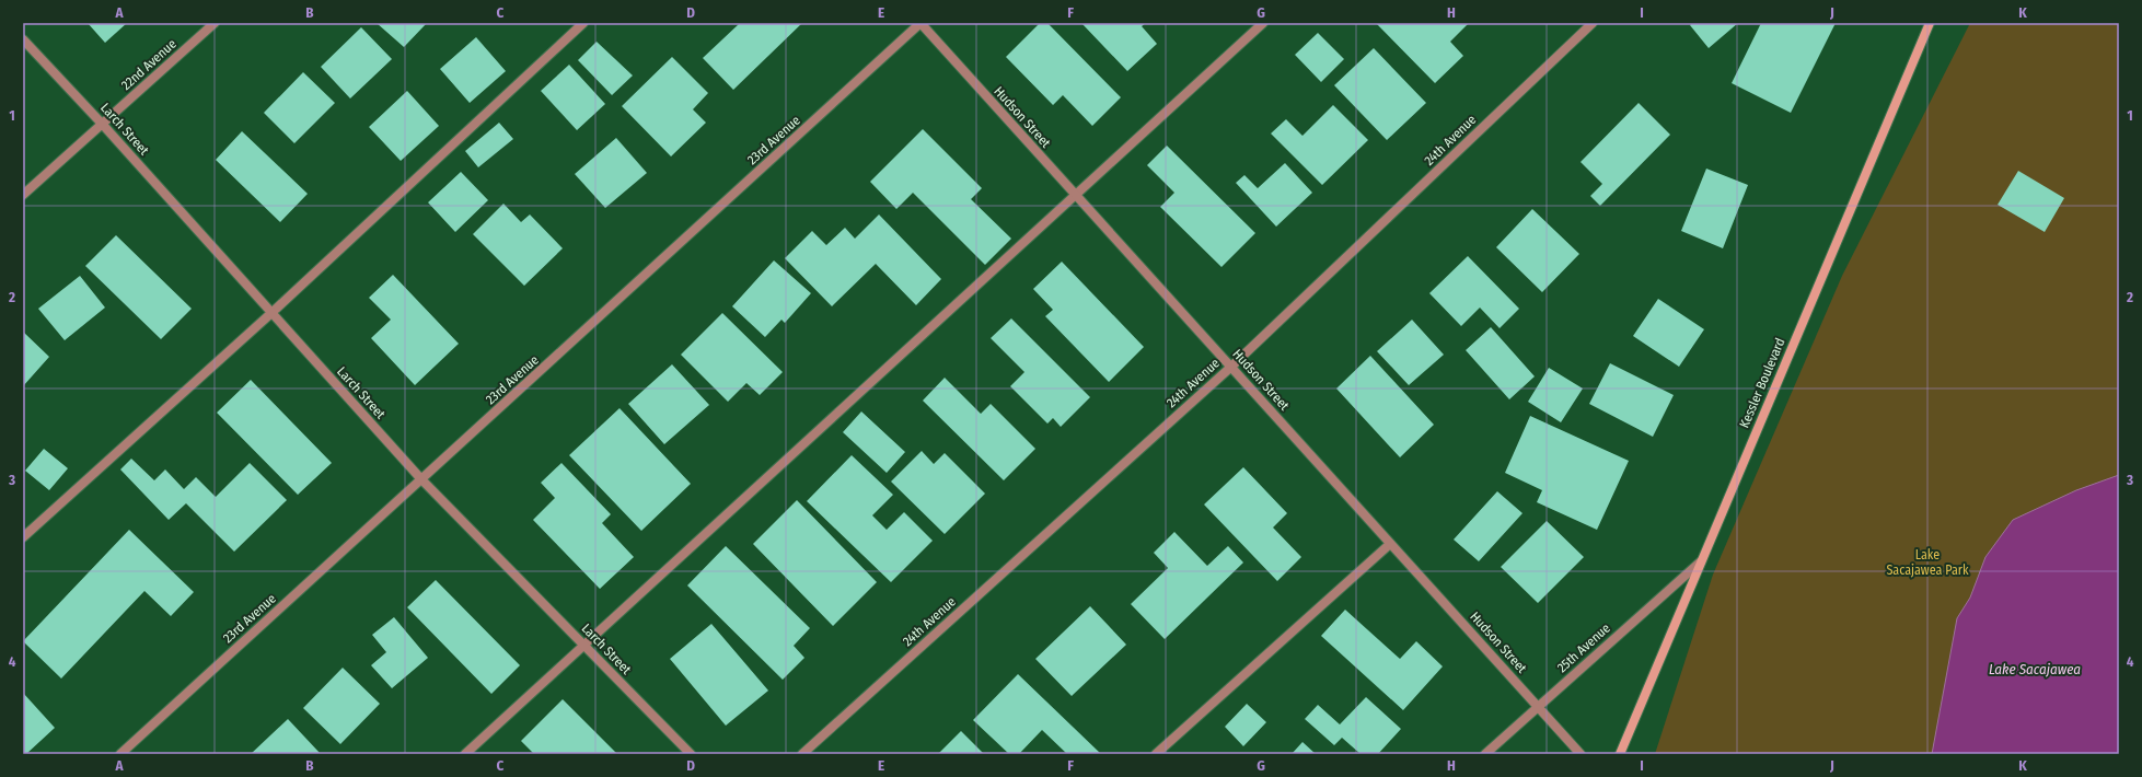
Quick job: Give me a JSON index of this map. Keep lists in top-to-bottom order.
{
  "streets": {
    "street": [
      "22nd Avenue",
      "Hudson Street",
      "Larch Street",
      "23rd Avenue",
      "24th Avenue",
      "Kessler Boulevard",
      "25th Avenue"
    ]
  },
  "crossings": [
    ["22nd Avenue", "Larch Street"],
    ["Hudson Street", "23rd Avenue"],
    ["Hudson Street", "24th Avenue"],
    ["Hudson Street", "25th Avenue"],
    ["Larch Street", "23rd Avenue"],
    ["Kessler Boulevard", "25th Avenue"]
  ],
  "water": ["Lake Sacajawea"],
  "parks": ["Lake Sacajawea Park"],
  "grid": {
    "columns": [
      "A",
      "B",
      "C",
      "D",
      "E",
      "F",
      "G",
      "H",
      "I",
      "J",
      "K"
    ],
    "rows": [
      "1",
      "2",
      "3",
      "4"
    ]
  }
}
